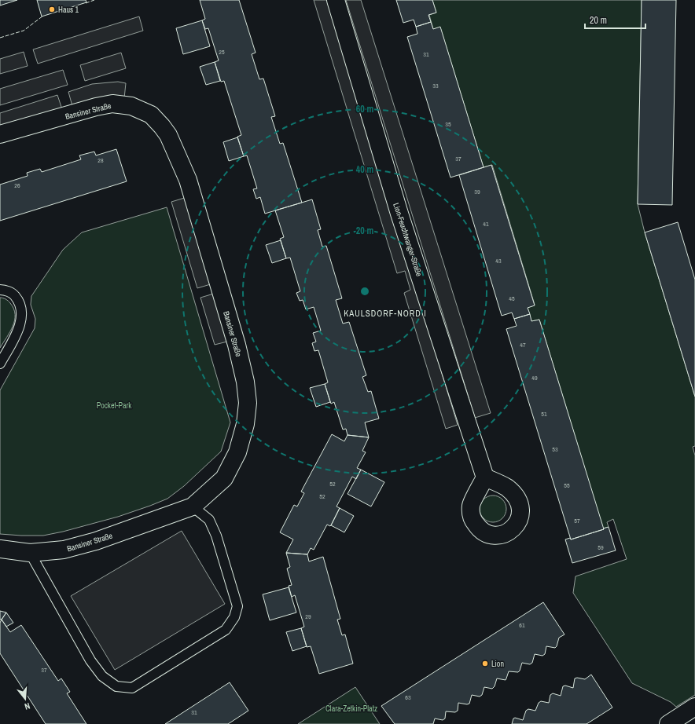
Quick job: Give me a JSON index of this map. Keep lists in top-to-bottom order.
{
  "streets": {
    "street": ["Bansiner Straße", "Lion-Feuchtwanger-Straße"]
  },
  "districts": ["KAULSDORF-NORD I"],
  "parks": ["Pocket-Park", "Clara-Zetkin-Platz"],
  "places": ["Haus 1", "Lion"],
  "house_numbers": [
    "25",
    "31",
    "33",
    "35",
    "37",
    "28",
    "26",
    "39",
    "41",
    "43",
    "45",
    "47",
    "49",
    "51",
    "53",
    "52",
    "55",
    "52",
    "57",
    "59",
    "29",
    "61",
    "37",
    "63",
    "31"
  ],
  "scale_bar": "20 m",
  "north": "bottom",
  "rings": ["60 m", "40 m", "20 m"]
}
